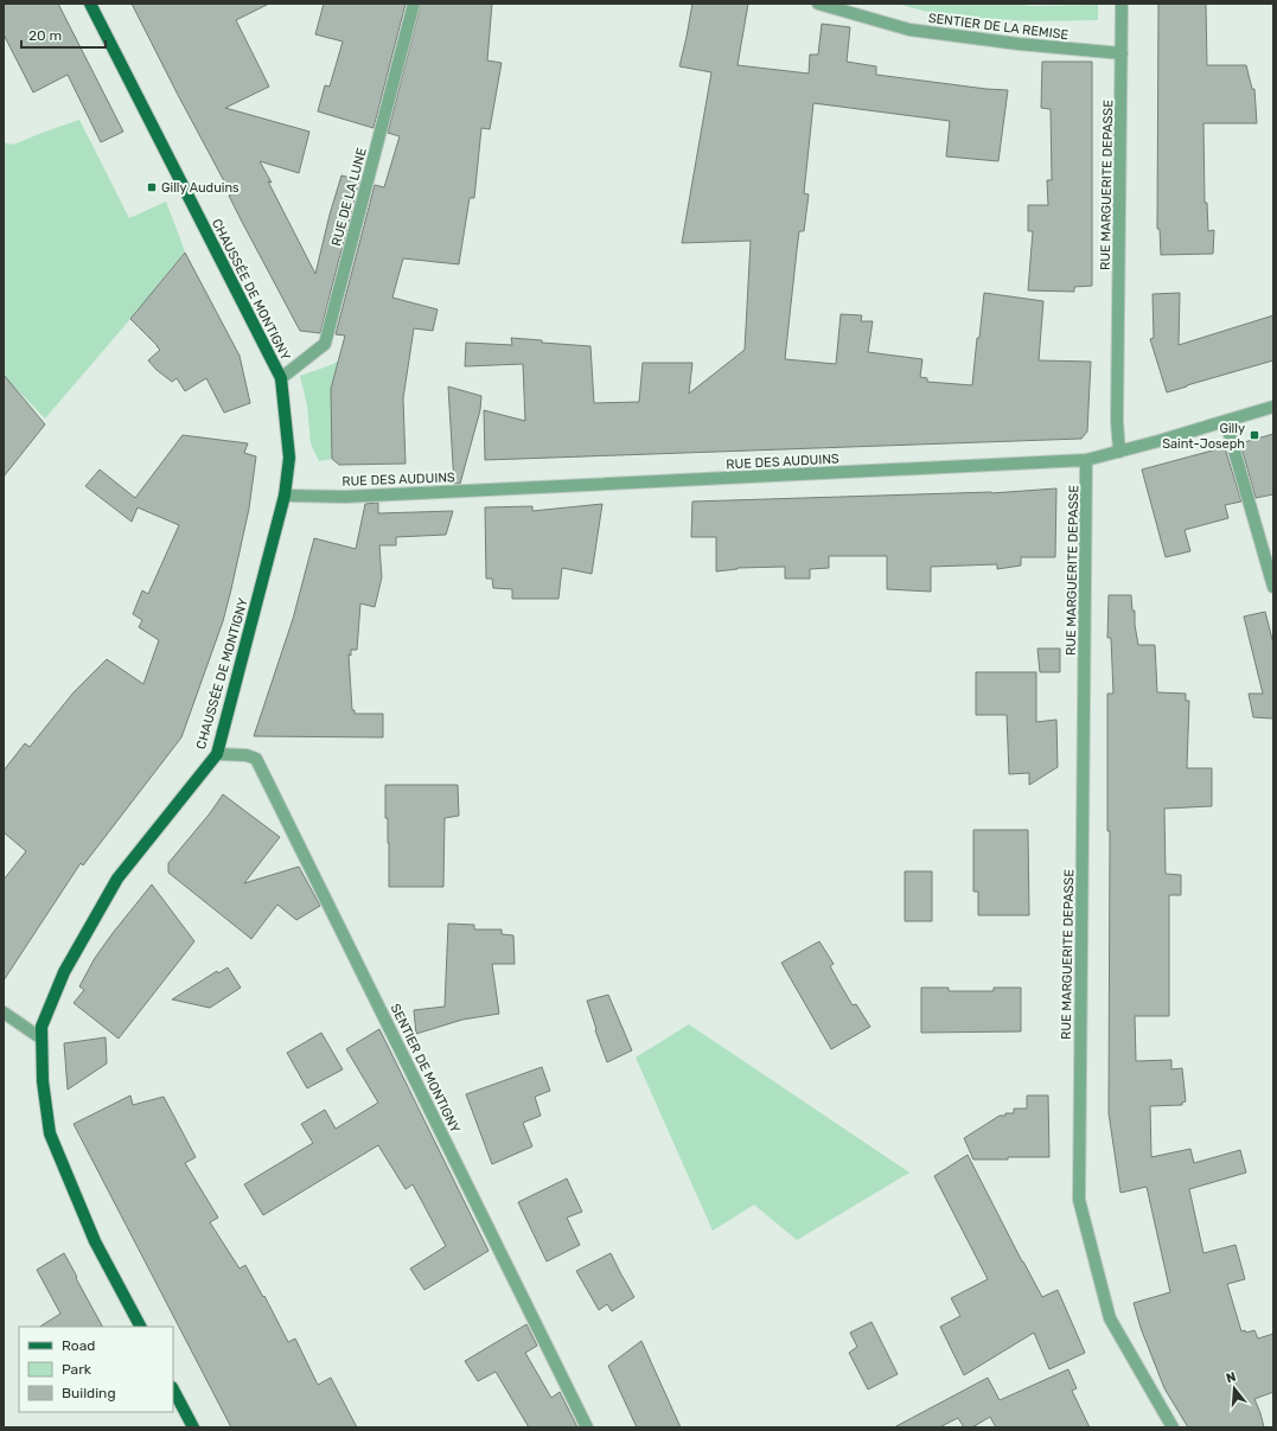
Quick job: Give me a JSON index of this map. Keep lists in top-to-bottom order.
{
  "streets": {
    "main road": ["CHAUSSÉE DE MONTIGNY"],
    "street": [
      "SENTIER DE LA REMISE",
      "RUE MARGUERITE DEPASSE",
      "RUE DE LA LUNE",
      "RUE DES AUDUINS",
      "SENTIER DE MONTIGNY"
    ]
  },
  "crossings": [
    ["SENTIER DE LA REMISE", "RUE MARGUERITE DEPASSE"],
    ["RUE MARGUERITE DEPASSE", "RUE DES AUDUINS"],
    ["RUE DE LA LUNE", "CHAUSSÉE DE MONTIGNY"],
    ["CHAUSSÉE DE MONTIGNY", "RUE DES AUDUINS"],
    ["CHAUSSÉE DE MONTIGNY", "SENTIER DE MONTIGNY"]
  ],
  "places": {
    "transit": ["Gilly Auduins", "Gilly Saint-Joseph"]
  },
  "legend": ["Road", "Park", "Building"],
  "scale_bar": "20 m",
  "north": "top"
}
